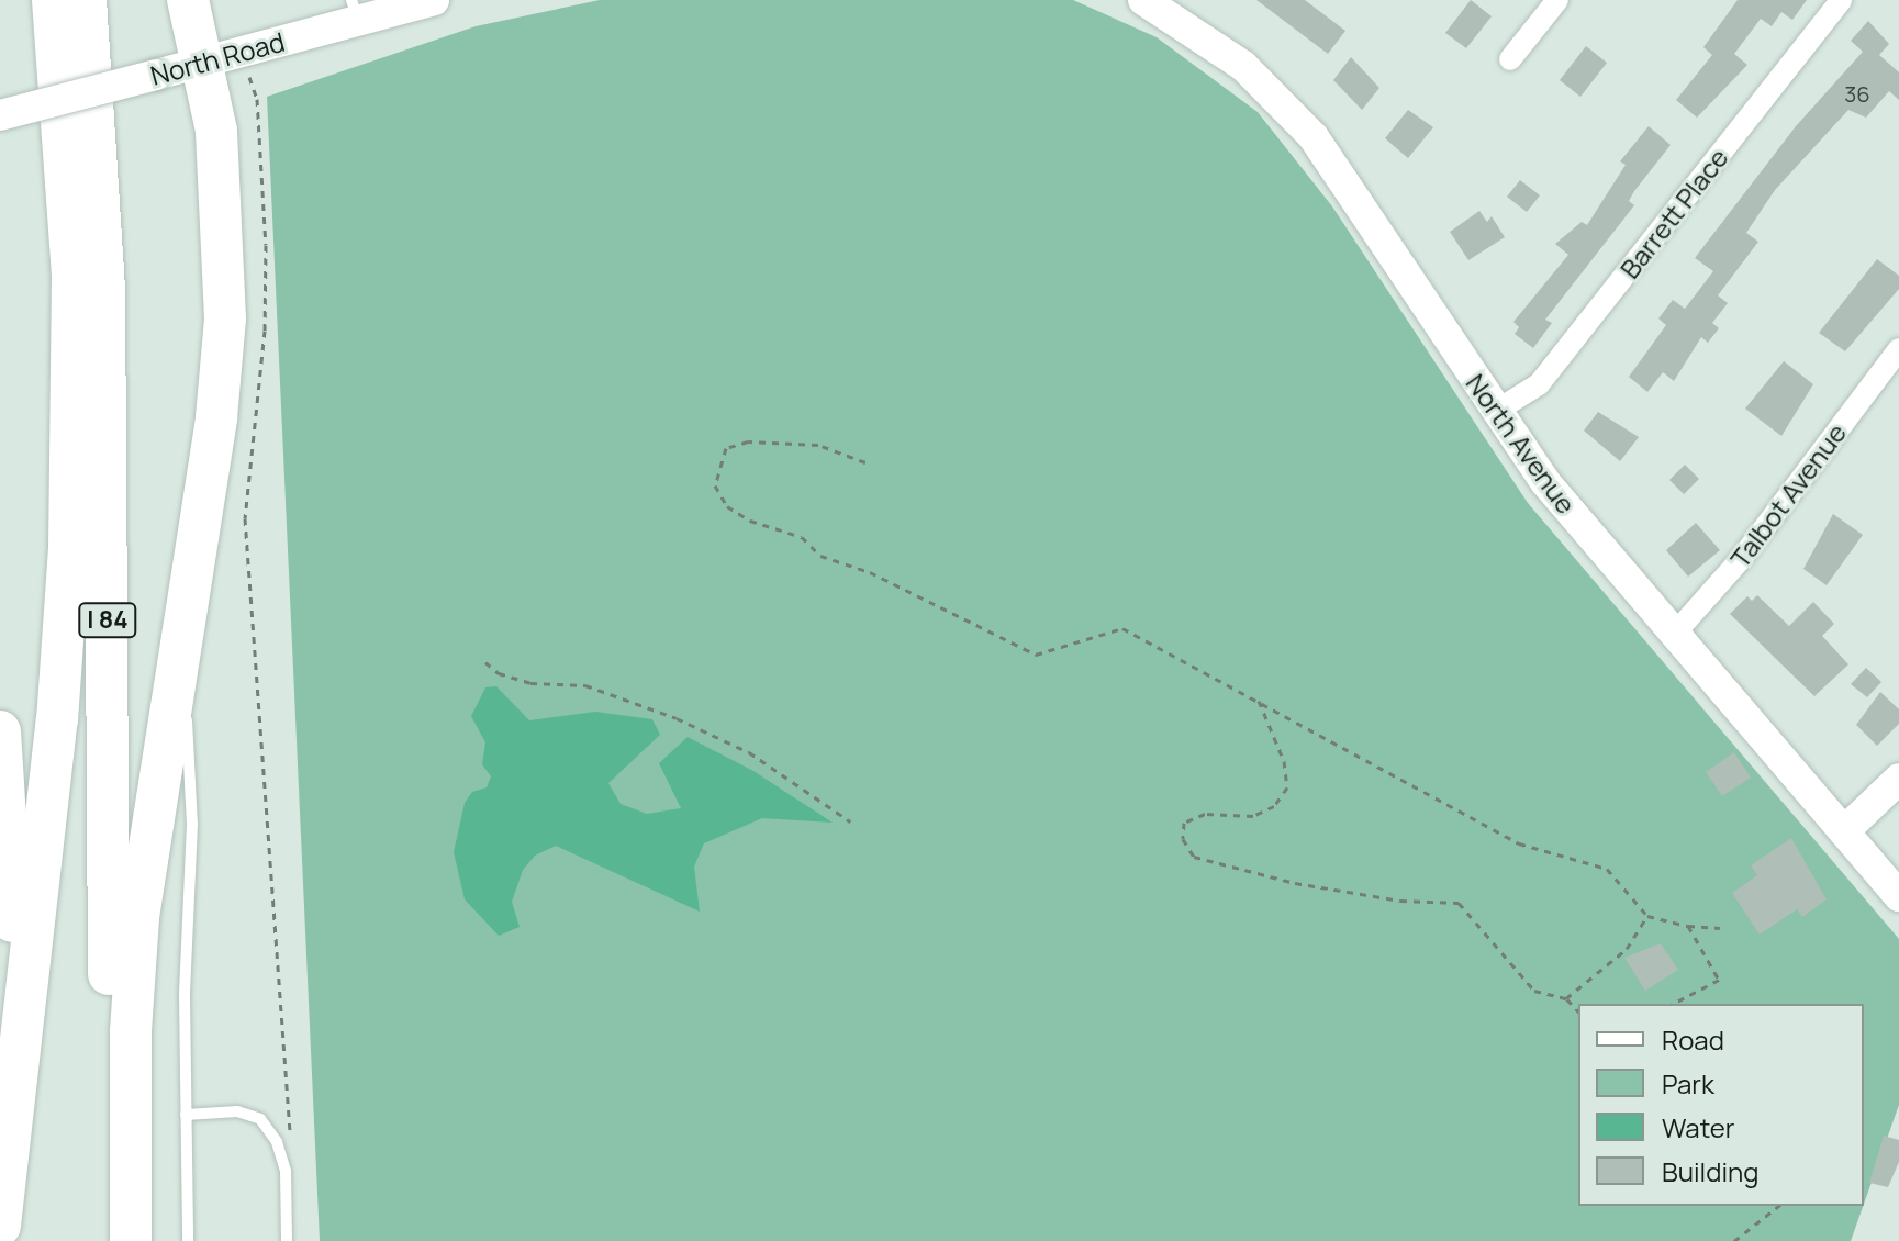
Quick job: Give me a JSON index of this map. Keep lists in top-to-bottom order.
{
  "streets": {
    "highway": ["I 84"],
    "main road": ["North Road", "North Avenue"],
    "street": ["Barrett Place", "Talbot Avenue"]
  },
  "crossings": [
    ["Barrett Place", "North Avenue"],
    ["North Avenue", "Talbot Avenue"]
  ],
  "house_numbers": ["36"],
  "legend": [
    "Road",
    "Park",
    "Water",
    "Building"
  ]
}
